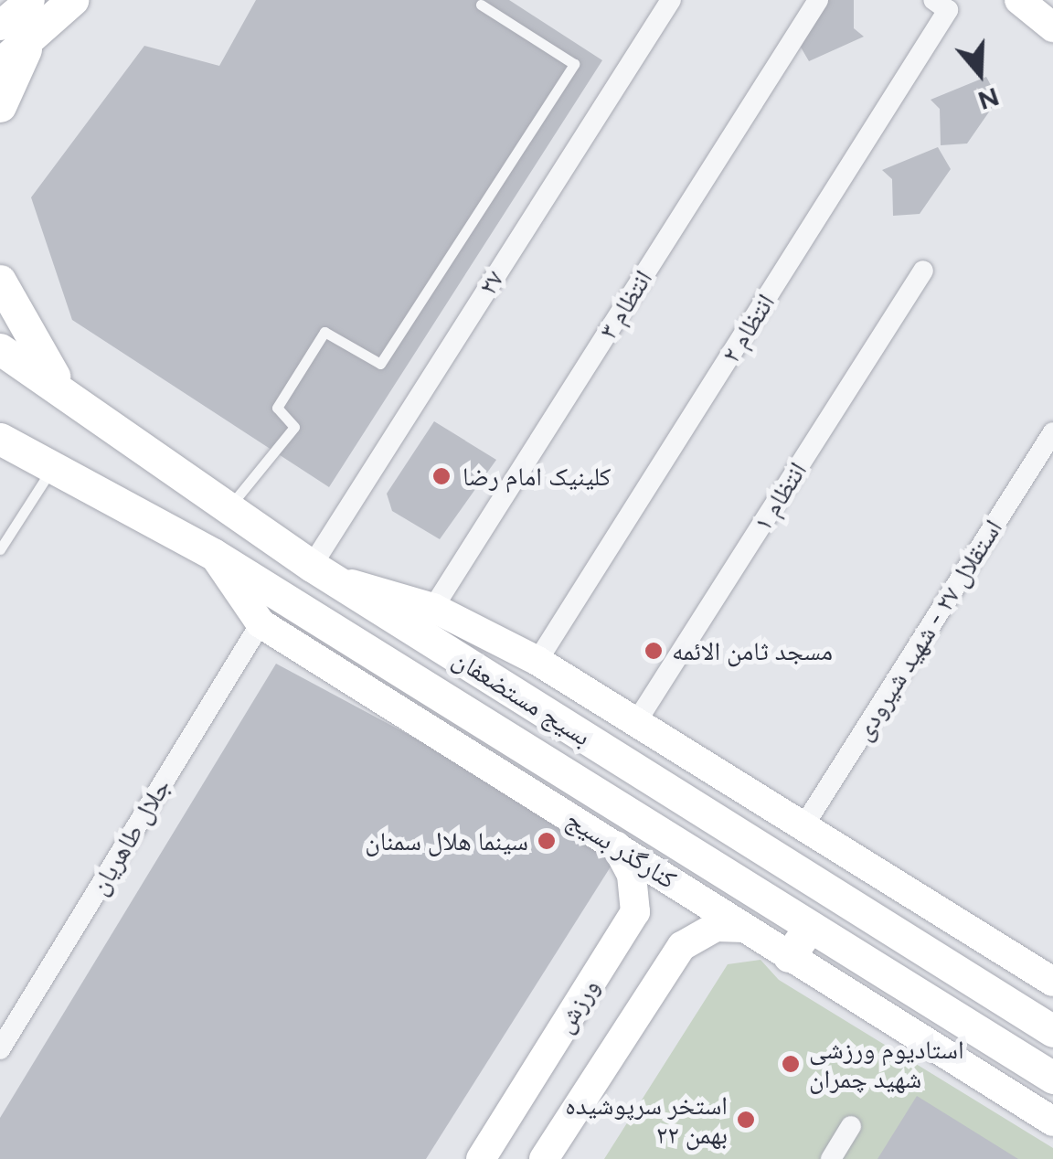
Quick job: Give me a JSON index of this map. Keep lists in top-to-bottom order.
{
  "streets": {
    "main road": ["بسیج مستضعفان", "کنارگذر بسیج", "ورزش"],
    "street": [
      "۲۷",
      "انتظام ۳",
      "انتظام ۲",
      "انتظام ۱",
      "استقلال ۲۷ - شهید شیرودی",
      "جلال طاهریان"
    ]
  },
  "crossings": [
    ["۲۷", "بسیج مستضعفان"],
    ["بسیج مستضعفان", "کنارگذر بسیج"],
    ["جلال طاهریان", "کنارگذر بسیج"],
    ["کنارگذر بسیج", "ورزش"]
  ],
  "places": [
    "کلینیک امام رضا",
    "مسجد ثامن الائمه",
    "سینما هلال سمنان",
    "استادیوم ورزشی شهید چمران",
    "استخر سرپوشیده ۲۲ بهمن"
  ],
  "north": "bottom"
}
